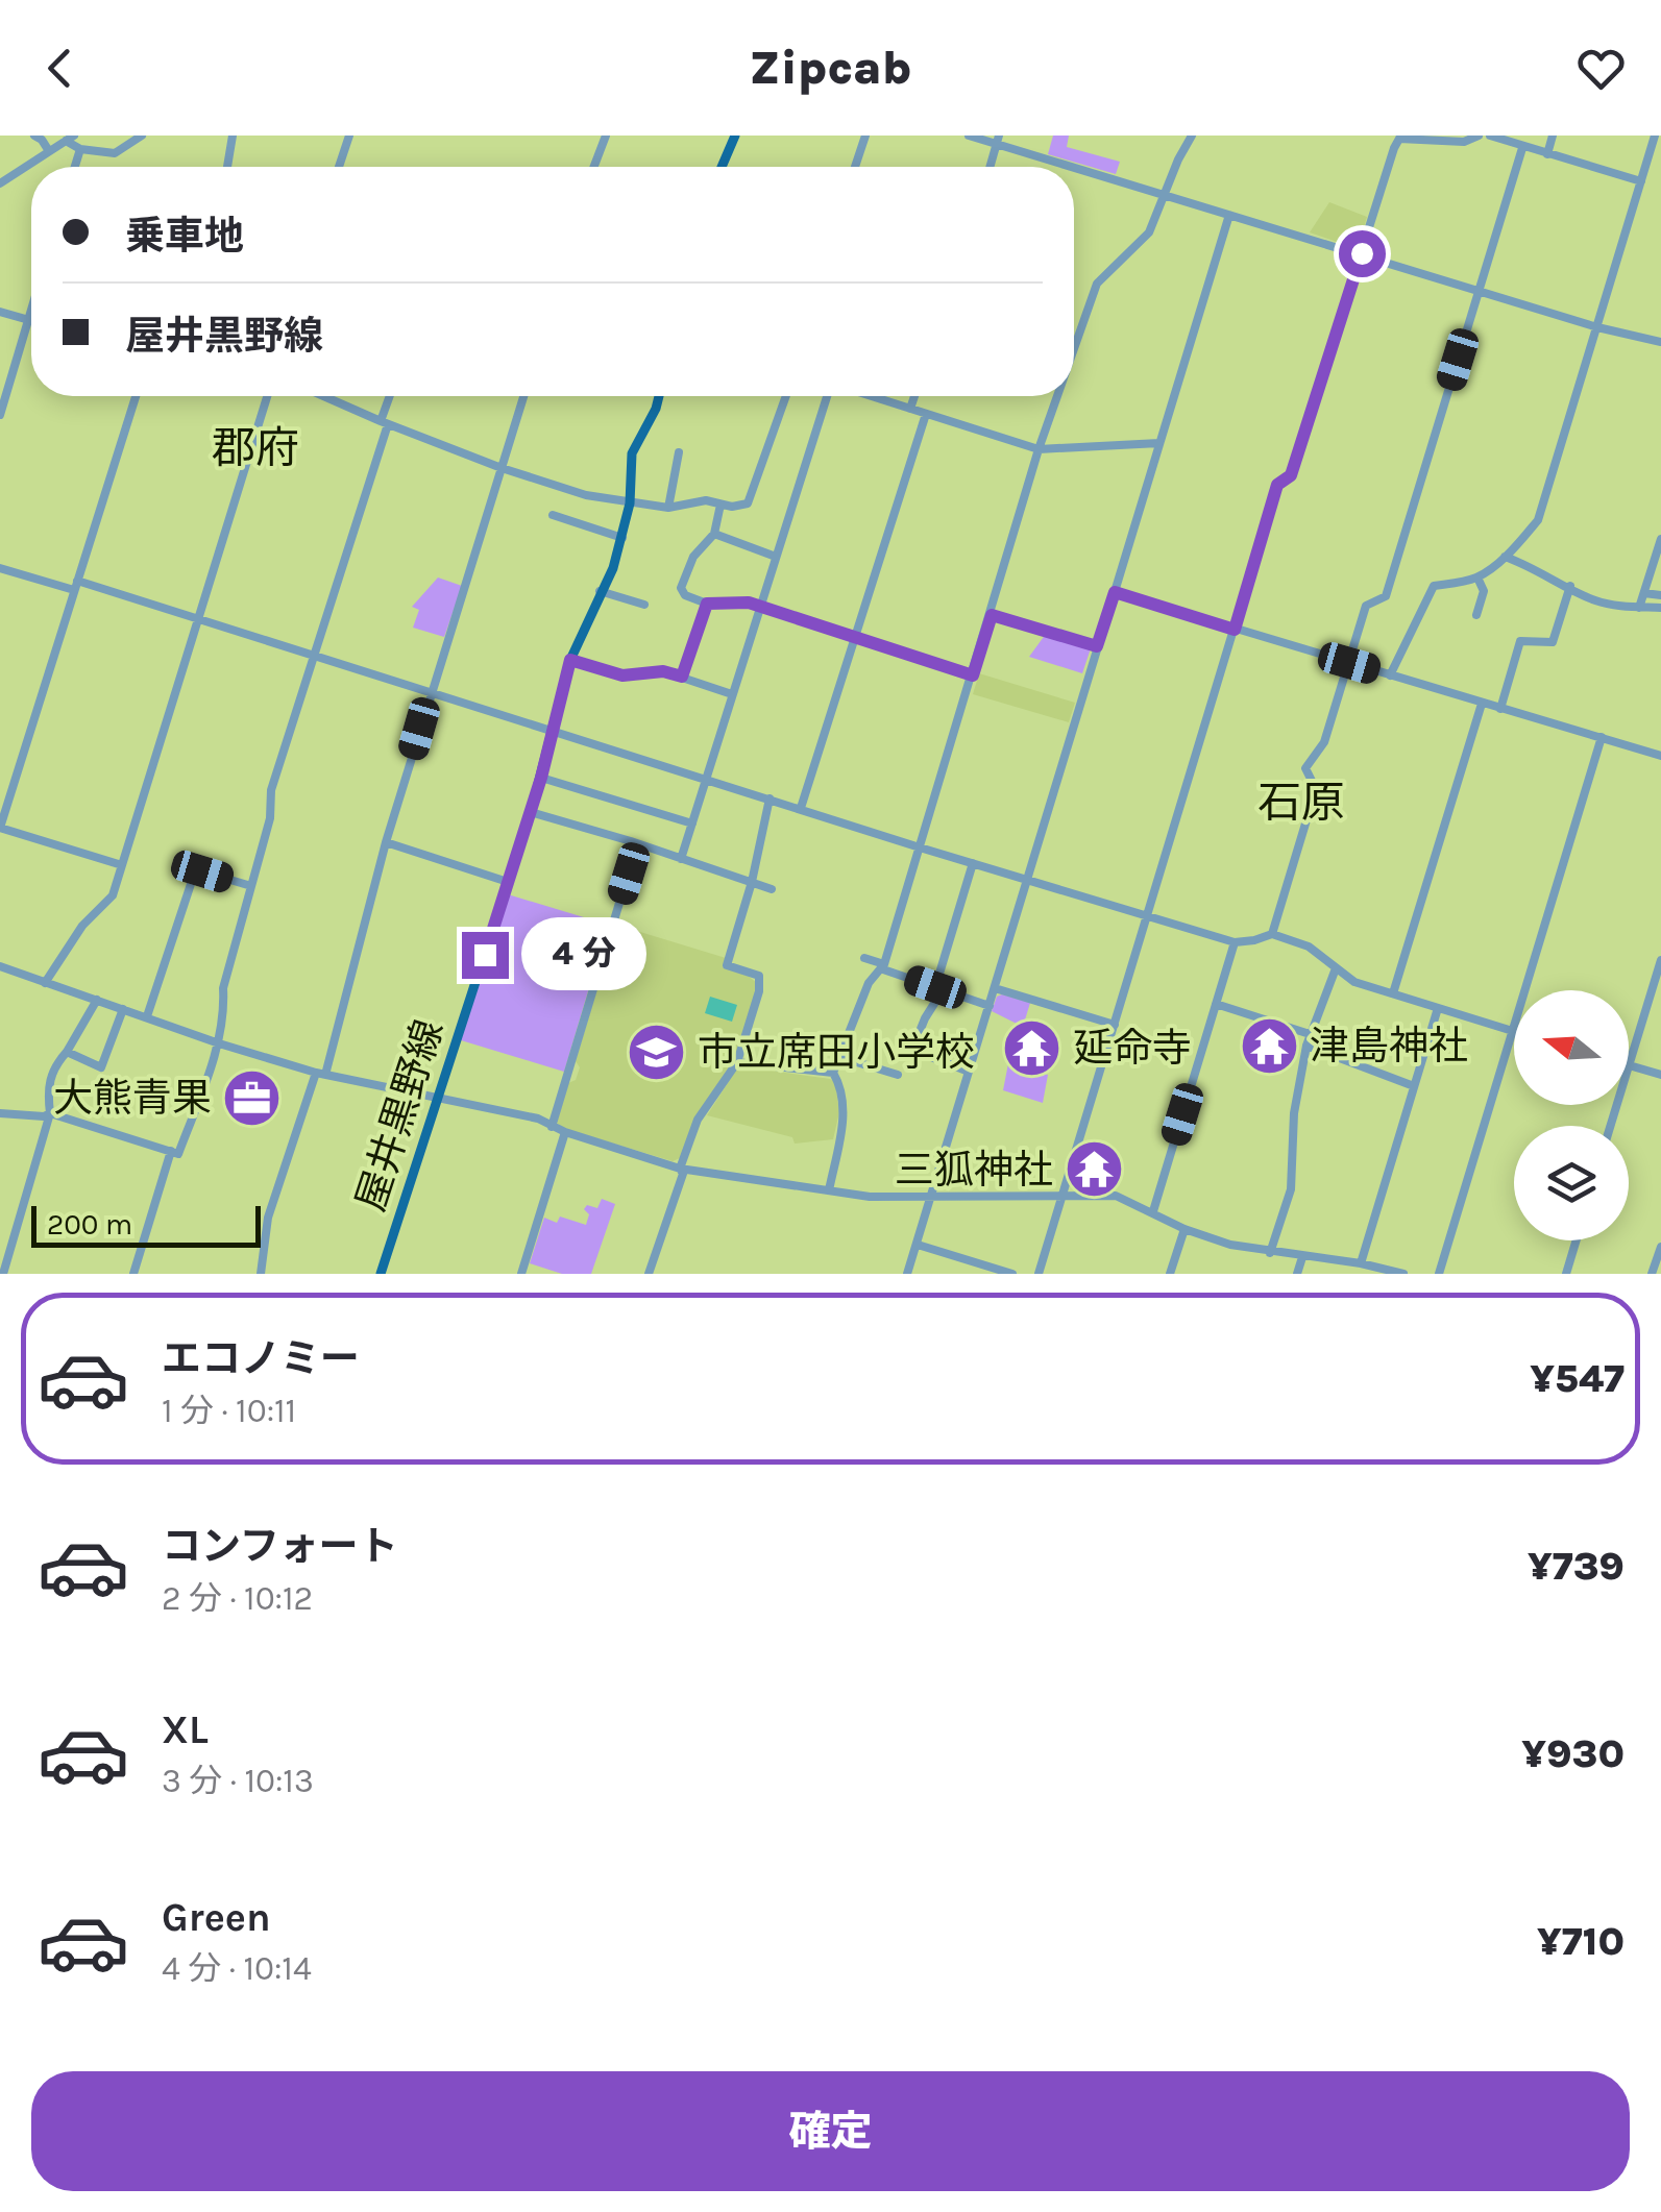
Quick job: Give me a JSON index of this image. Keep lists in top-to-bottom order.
{
  "streets": {
    "main road": ["屋井黒野線"]
  },
  "districts": ["郡府", "石原"],
  "places": {
    "temple": ["津島神社", "延命寺", "三狐神社"],
    "school or university": ["市立席田小学校"],
    "office": ["大熊青果"]
  },
  "scale_bar": "200 m",
  "north": "left",
  "page": {
    "header": "Zipcab",
    "banner": ["乗車地", "屋井黒野線"],
    "bubble": "4 分",
    "scale": "200 m",
    "list": [
      {
        "name": "エコノミー",
        "note": "1 分 · 10:11",
        "value": "¥547"
      },
      {
        "name": "コンフォート",
        "note": "2 分 · 10:12",
        "value": "¥739"
      },
      {
        "name": "XL",
        "note": "3 分 · 10:13",
        "value": "¥930"
      },
      {
        "name": "Green",
        "note": "4 分 · 10:14",
        "value": "¥710"
      }
    ],
    "buttons": "確定"
  }
}
